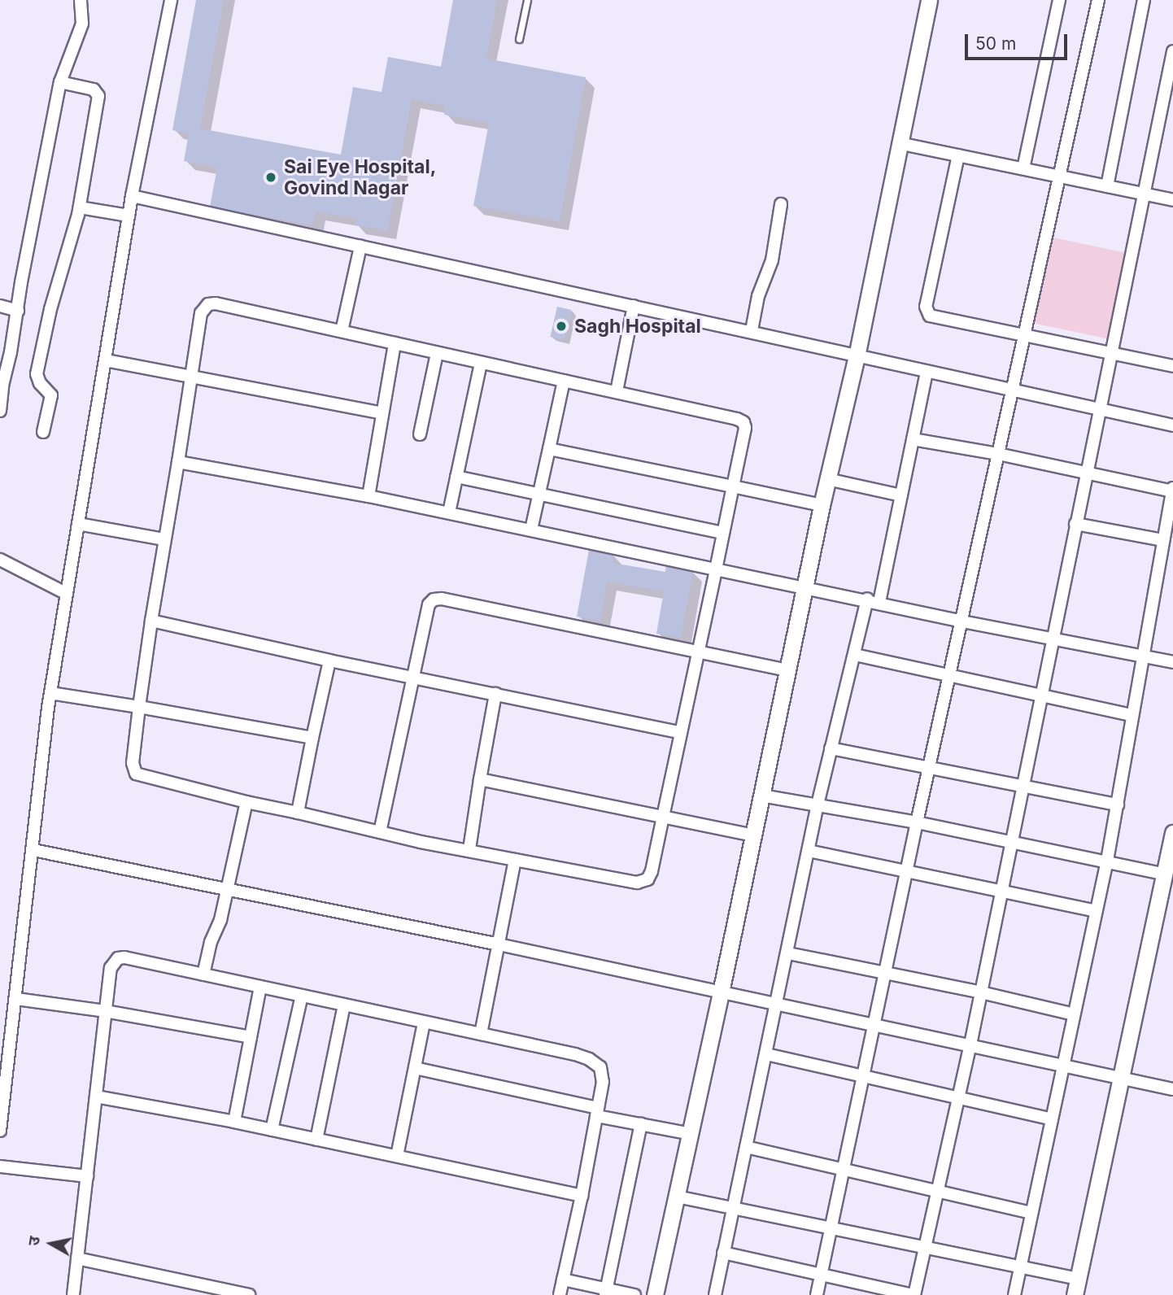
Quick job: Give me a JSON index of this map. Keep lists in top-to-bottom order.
{
  "places": ["Sai Eye Hospital, Govind Nagar", "Sagh Hospital"],
  "scale_bar": "50 m",
  "north": "left"
}
